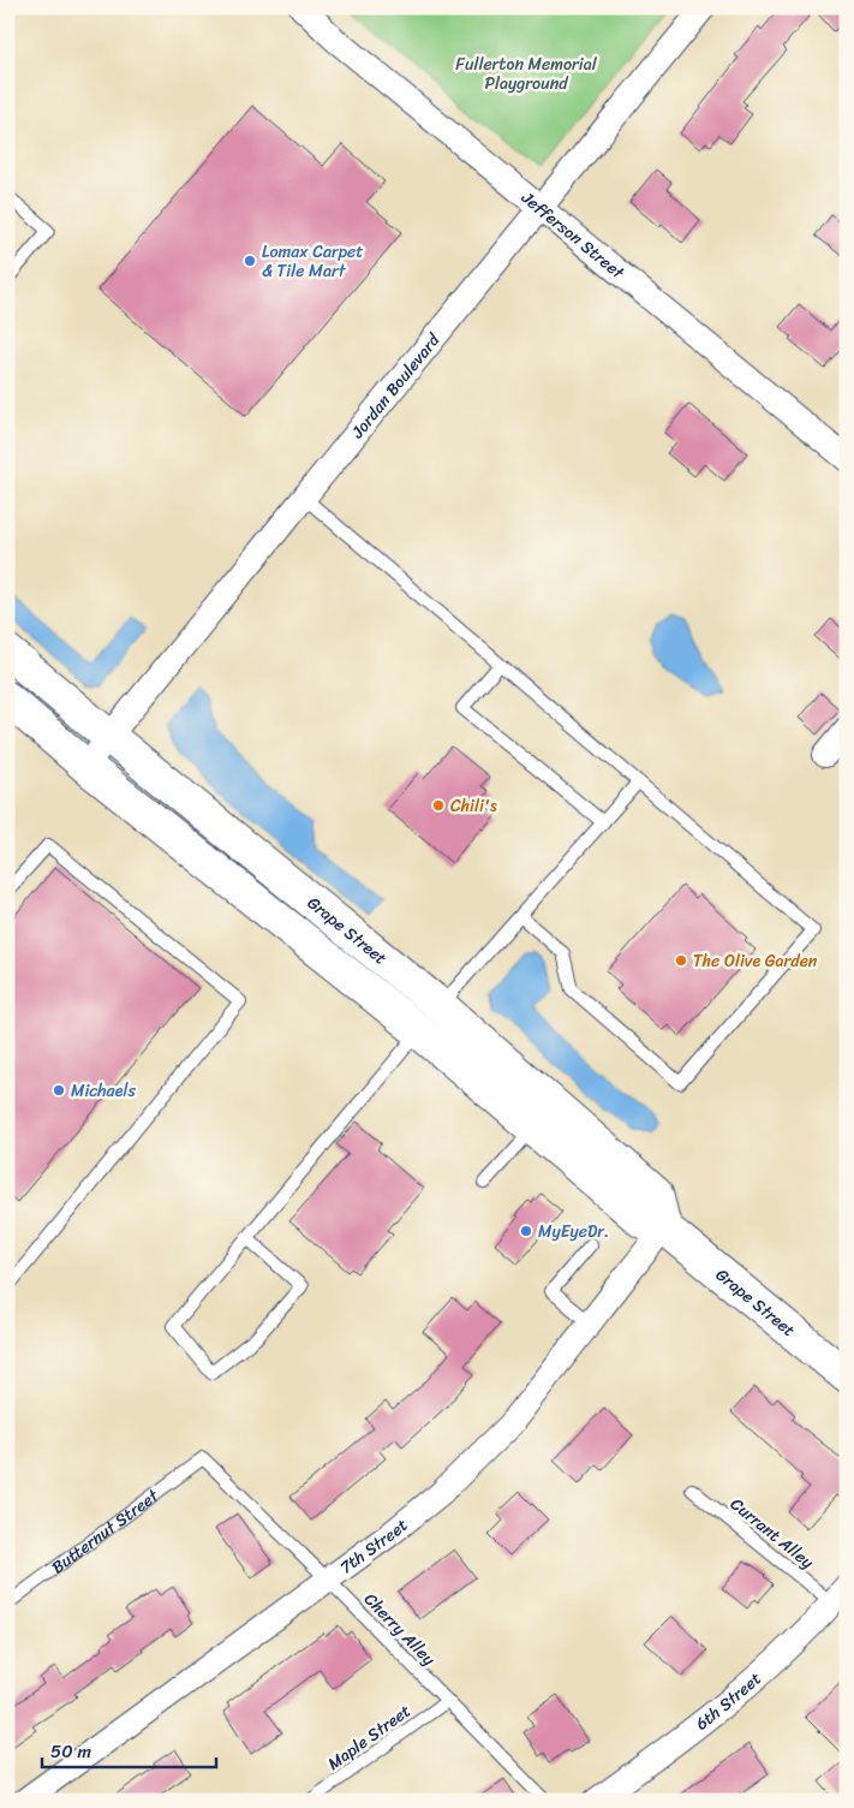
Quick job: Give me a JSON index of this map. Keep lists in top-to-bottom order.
{
  "streets": {
    "main road": ["Grape Street"],
    "street": [
      "Jefferson Street",
      "Jordan Boulevard",
      "7th Street",
      "6th Street"
    ],
    "lane": [
      "Butternut Street",
      "Currant Alley",
      "Cherry Alley",
      "Maple Street"
    ]
  },
  "crossings": [
    ["Jefferson Street", "Jordan Boulevard"],
    ["Jordan Boulevard", "Grape Street"],
    ["Grape Street", "7th Street"],
    ["Butternut Street", "Cherry Alley"],
    ["Currant Alley", "6th Street"],
    ["7th Street", "Cherry Alley"],
    ["Cherry Alley", "Maple Street"]
  ],
  "parks": ["Fullerton Memorial Playground"],
  "places": [
    "Lomax Carpet & Tile Mart",
    "Chili's",
    "The Olive Garden",
    "Michaels",
    "MyEyeDr."
  ],
  "scale_bar": "50 m"
}
